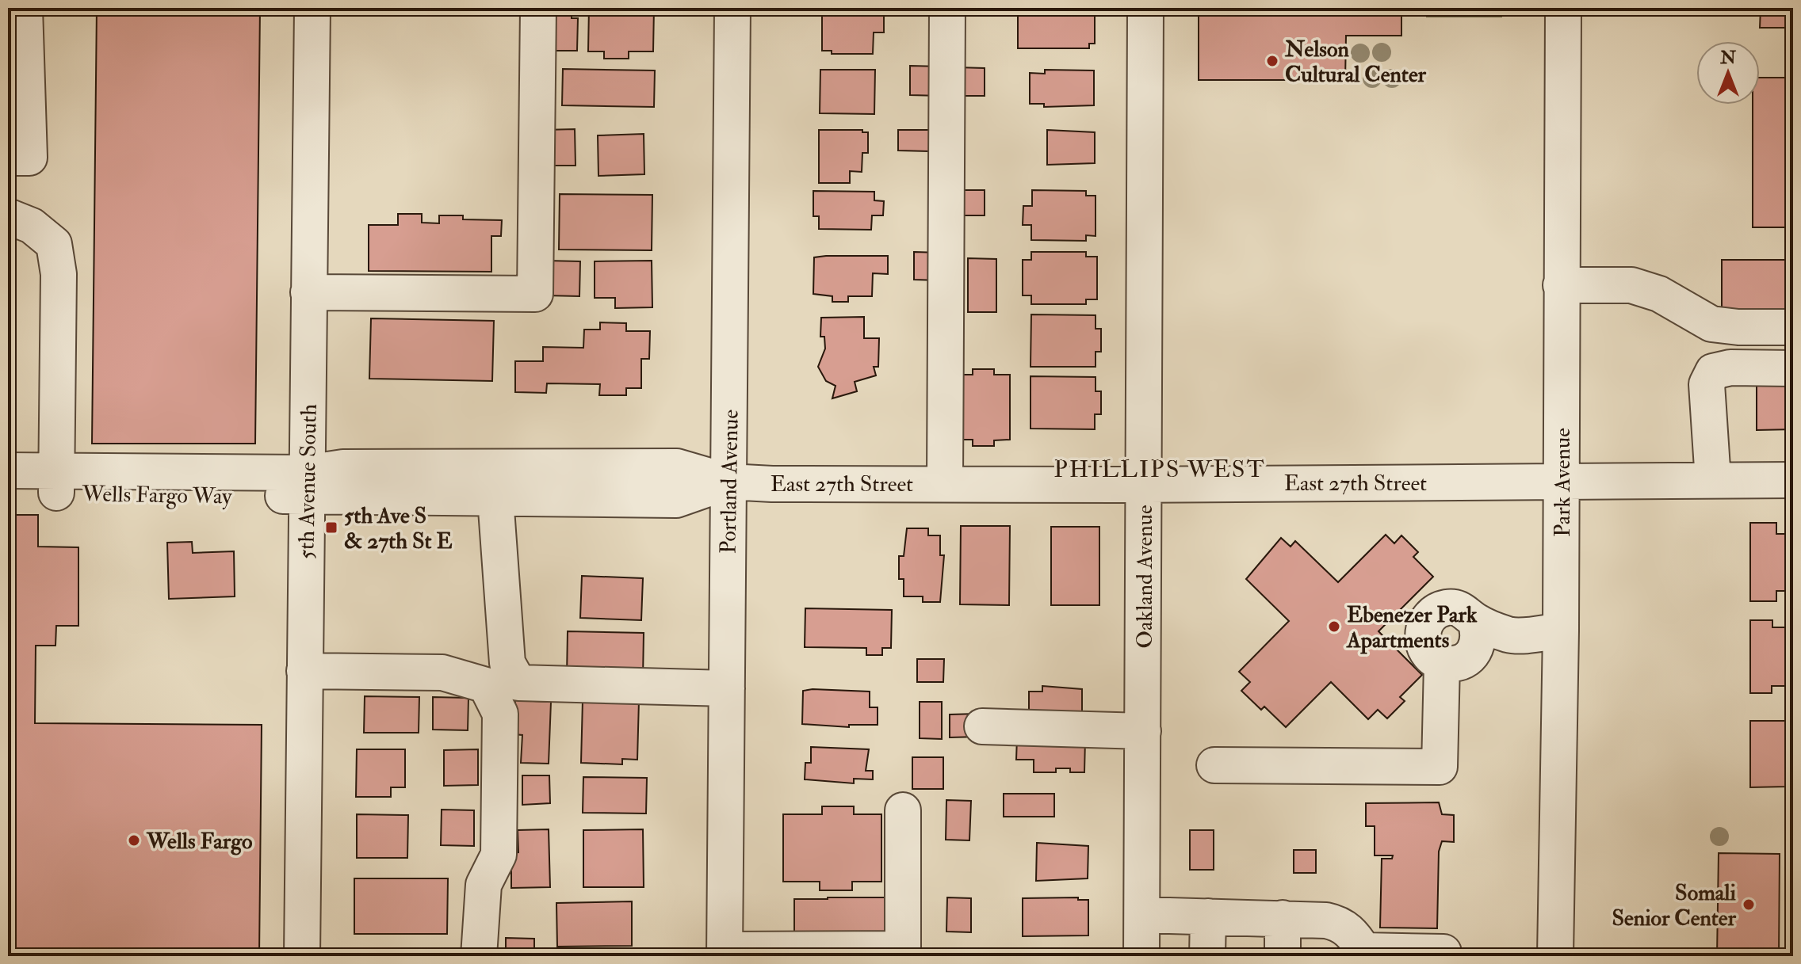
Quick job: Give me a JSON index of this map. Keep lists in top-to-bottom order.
{
  "streets": {
    "street": [
      "5th Avenue South",
      "Portland Avenue",
      "East 27th Street",
      "Park Avenue",
      "Wells Fargo Way",
      "Oakland Avenue"
    ]
  },
  "crossings": [
    ["5th Avenue South", "East 27th Street"],
    ["5th Avenue South", "Wells Fargo Way"],
    ["Portland Avenue", "East 27th Street"],
    ["East 27th Street", "Park Avenue"],
    ["East 27th Street", "Wells Fargo Way"],
    ["East 27th Street", "Oakland Avenue"]
  ],
  "districts": ["PHILLIPS WEST"],
  "places": {
    "other": [
      "Nelson Cultural Center",
      "Ebenezer Park Apartments",
      "Wells Fargo",
      "Somali Senior Center"
    ],
    "transit": ["5th Ave S & 27th St E"]
  },
  "north": "top"
}
